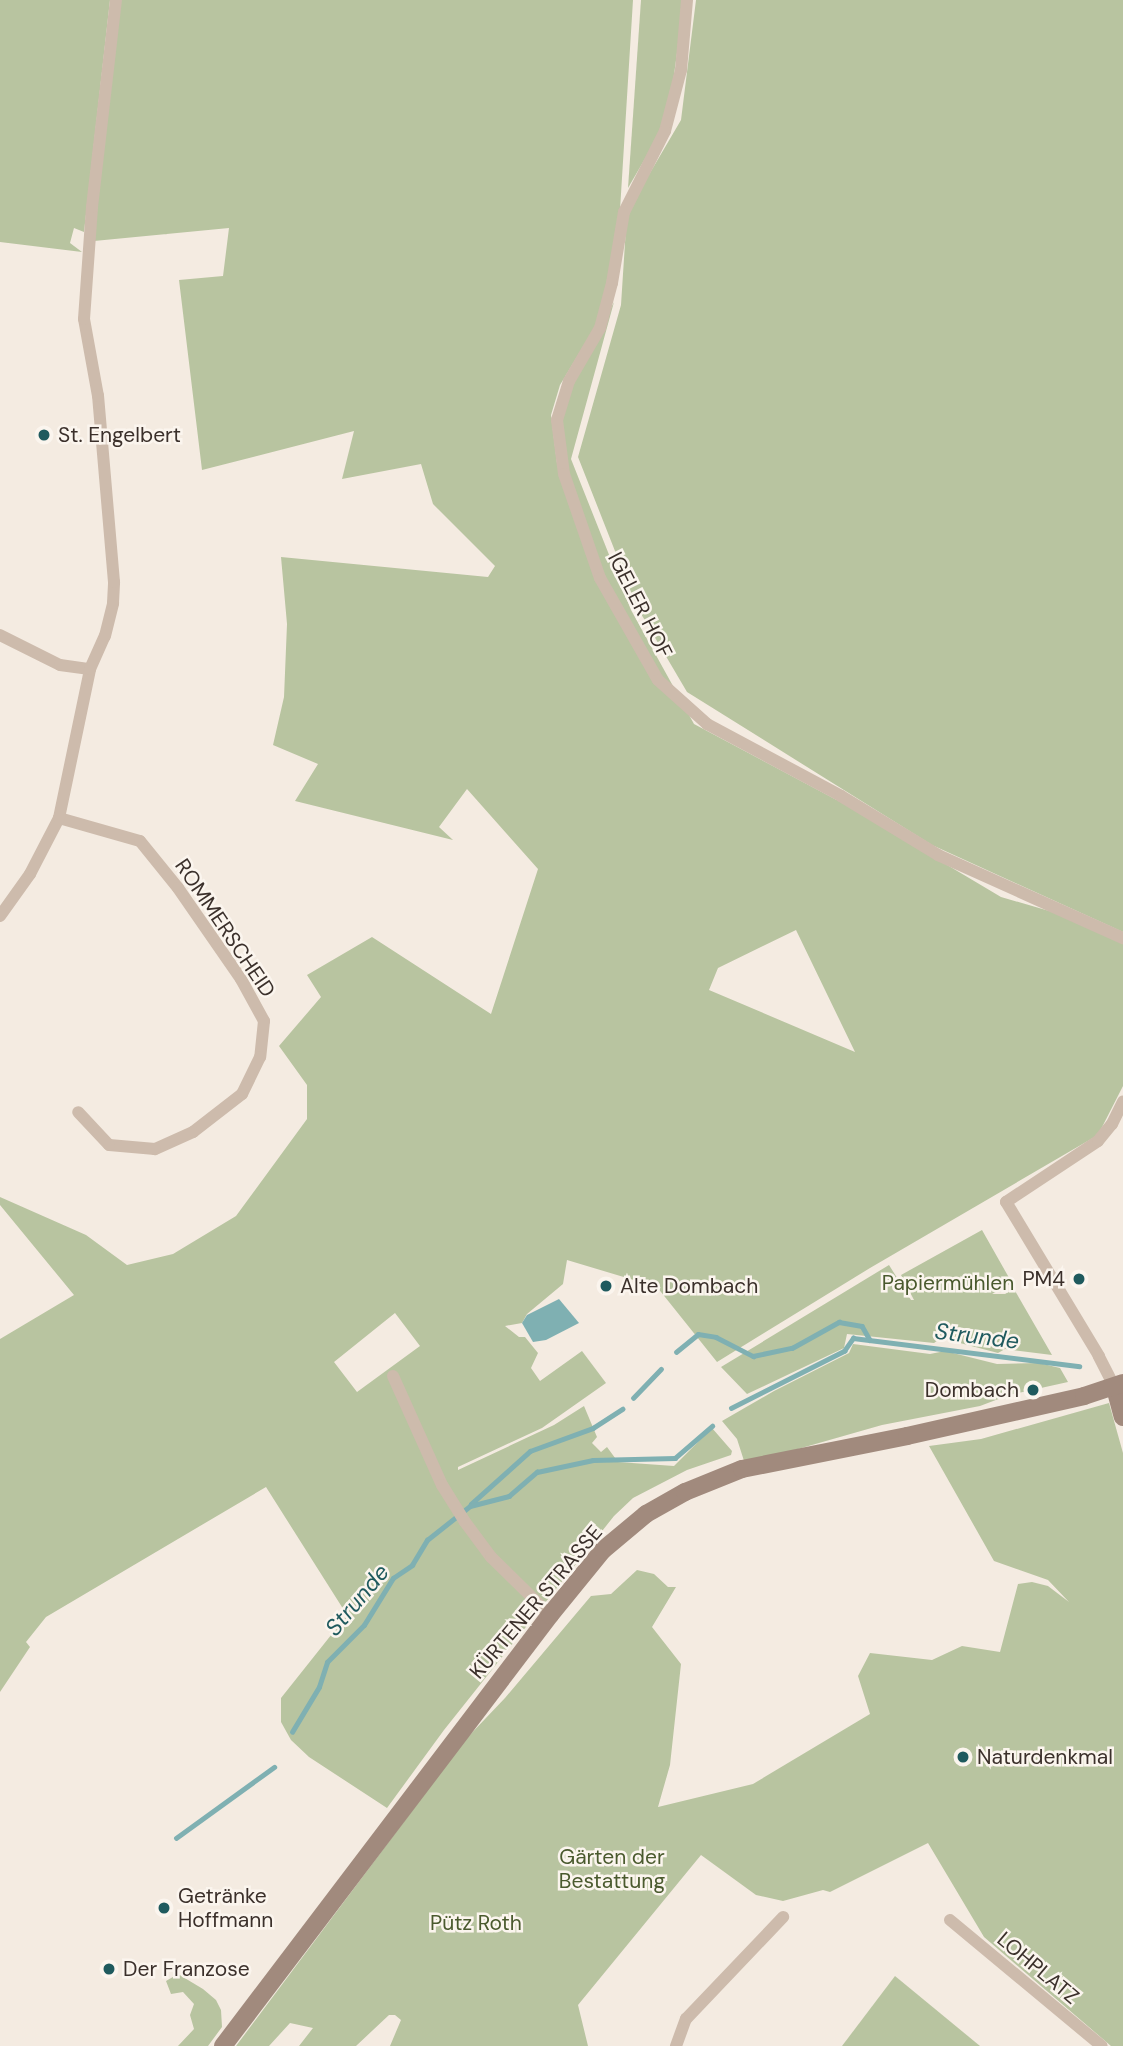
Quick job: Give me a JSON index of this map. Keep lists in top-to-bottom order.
{
  "streets": {
    "main road": ["KÜRTENER STRASSE"],
    "street": ["IGELER HOF", "ROMMERSCHEID", "LOHPLATZ"]
  },
  "water": ["Strunde"],
  "parks": ["Papiermühlen", "Gärten der Bestattung", "Pütz Roth"],
  "places": [
    "St. Engelbert",
    "PM4",
    "Alte Dombach",
    "Dombach",
    "Naturdenkmal",
    "Getränke Hoffmann",
    "Der Franzose"
  ]
}
